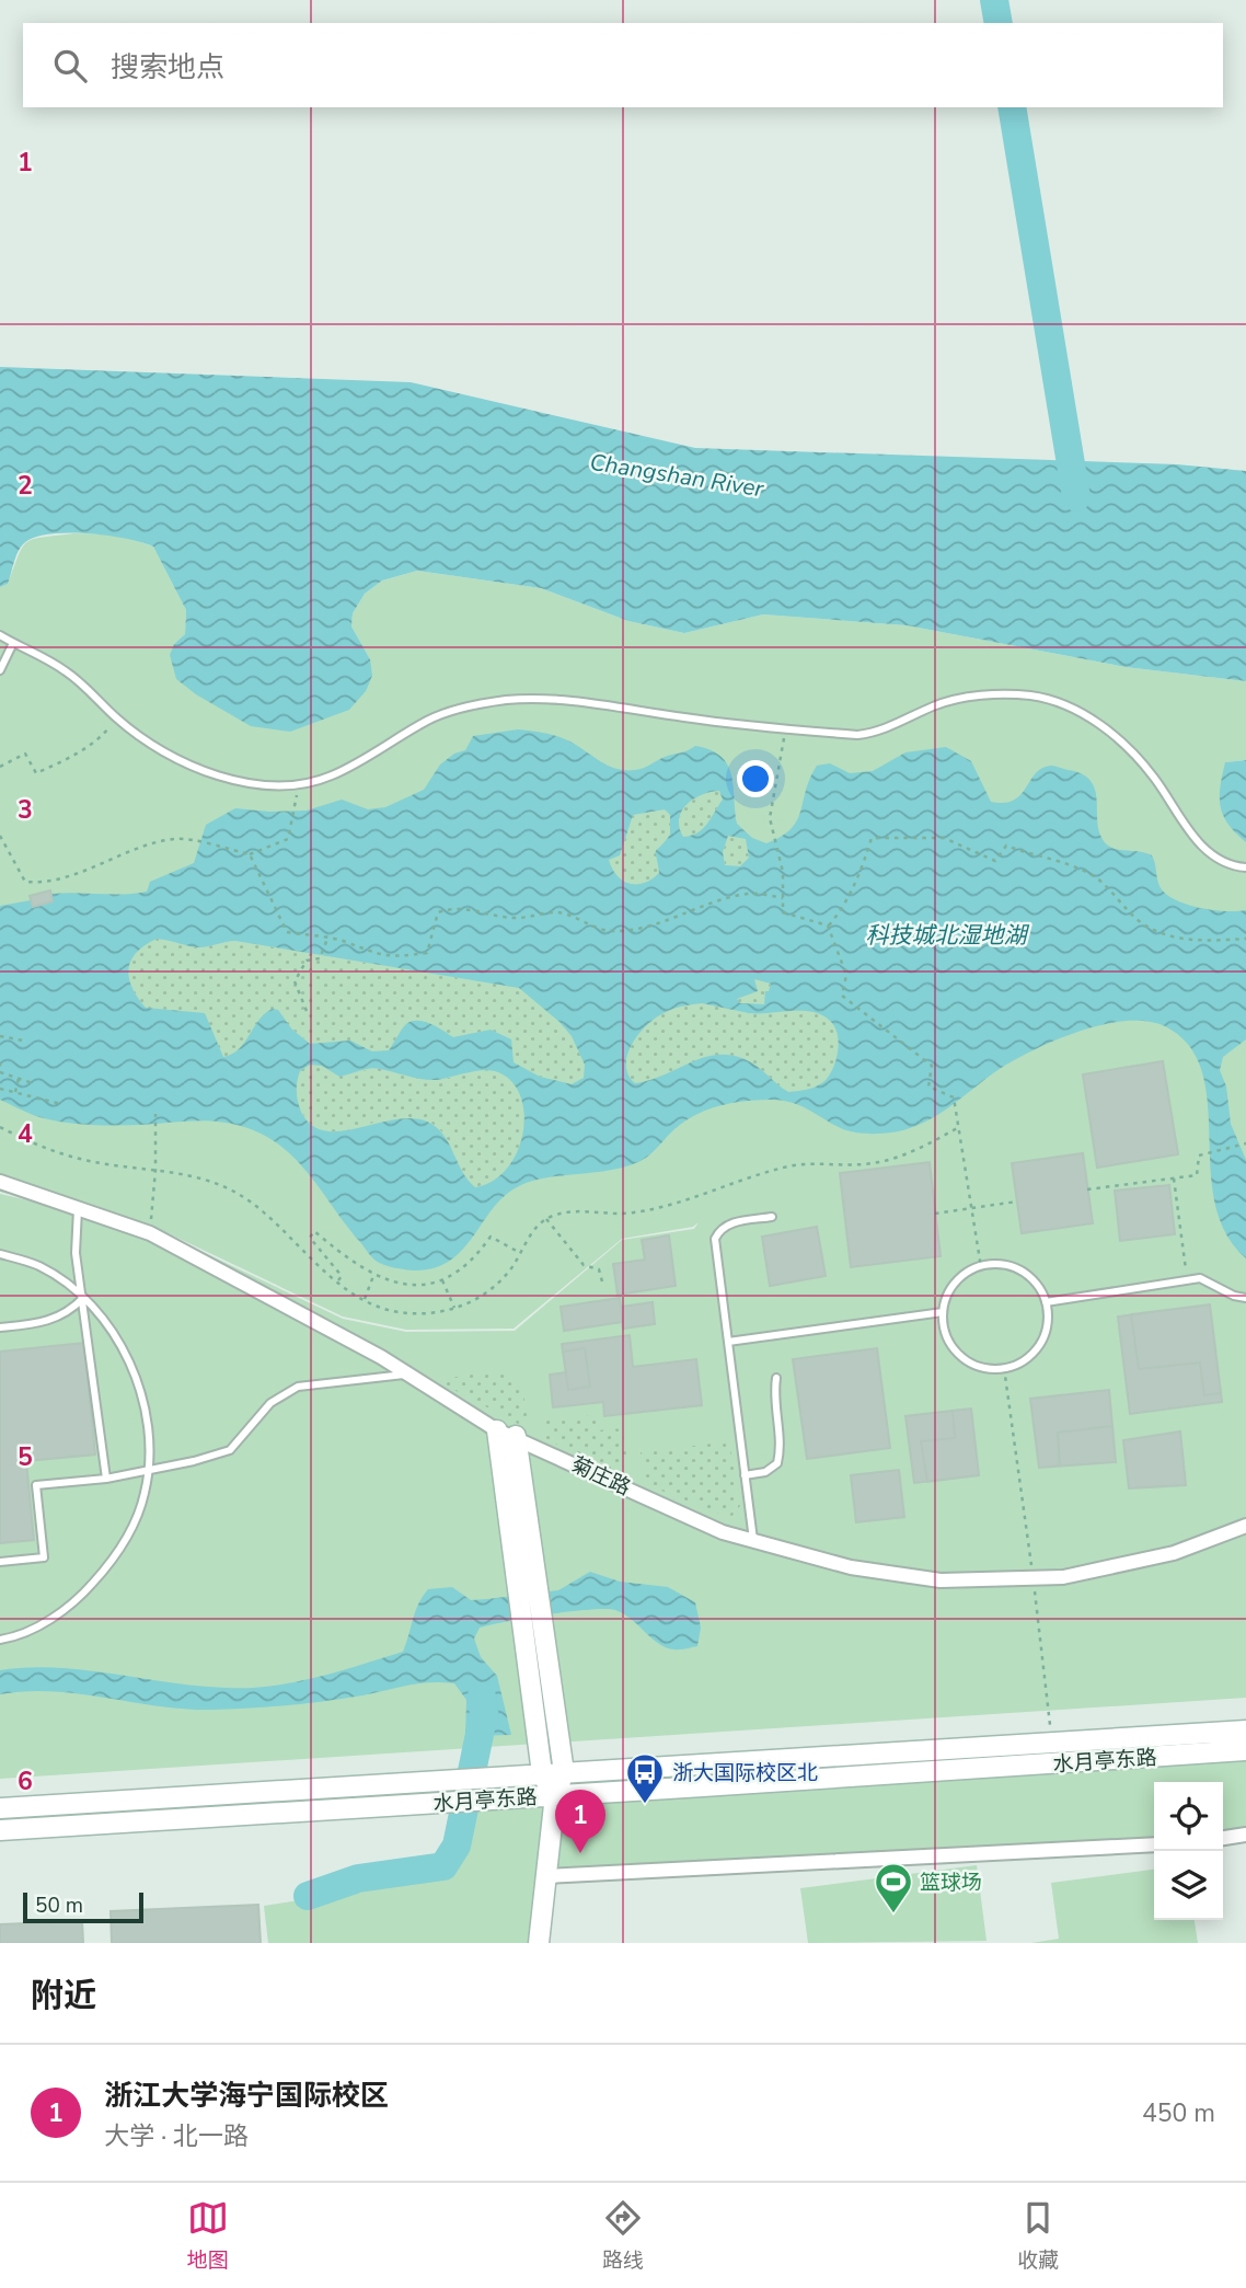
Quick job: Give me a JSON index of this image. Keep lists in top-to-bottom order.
{
  "streets": {
    "main road": ["水月亭东路"],
    "street": ["菊庄路"]
  },
  "water": ["Changshan River", "科技城北湿地湖"],
  "places": {
    "bus stop": ["浙大国际校区北"],
    "sports": ["篮球场"]
  },
  "scale_bar": "50 m",
  "page": {
    "search": "搜索地点",
    "pins": "1",
    "scale": "50 m",
    "heading": "附近",
    "list": [
      {
        "mark": "1",
        "name": "浙江大学海宁国际校区",
        "note": "大学 · 北一路",
        "value": "450 m"
      }
    ],
    "nav": ["地图", "路线", "收藏"]
  },
  "grid": {
    "rows": [
      "1",
      "2",
      "3",
      "4",
      "5",
      "6"
    ]
  }
}
